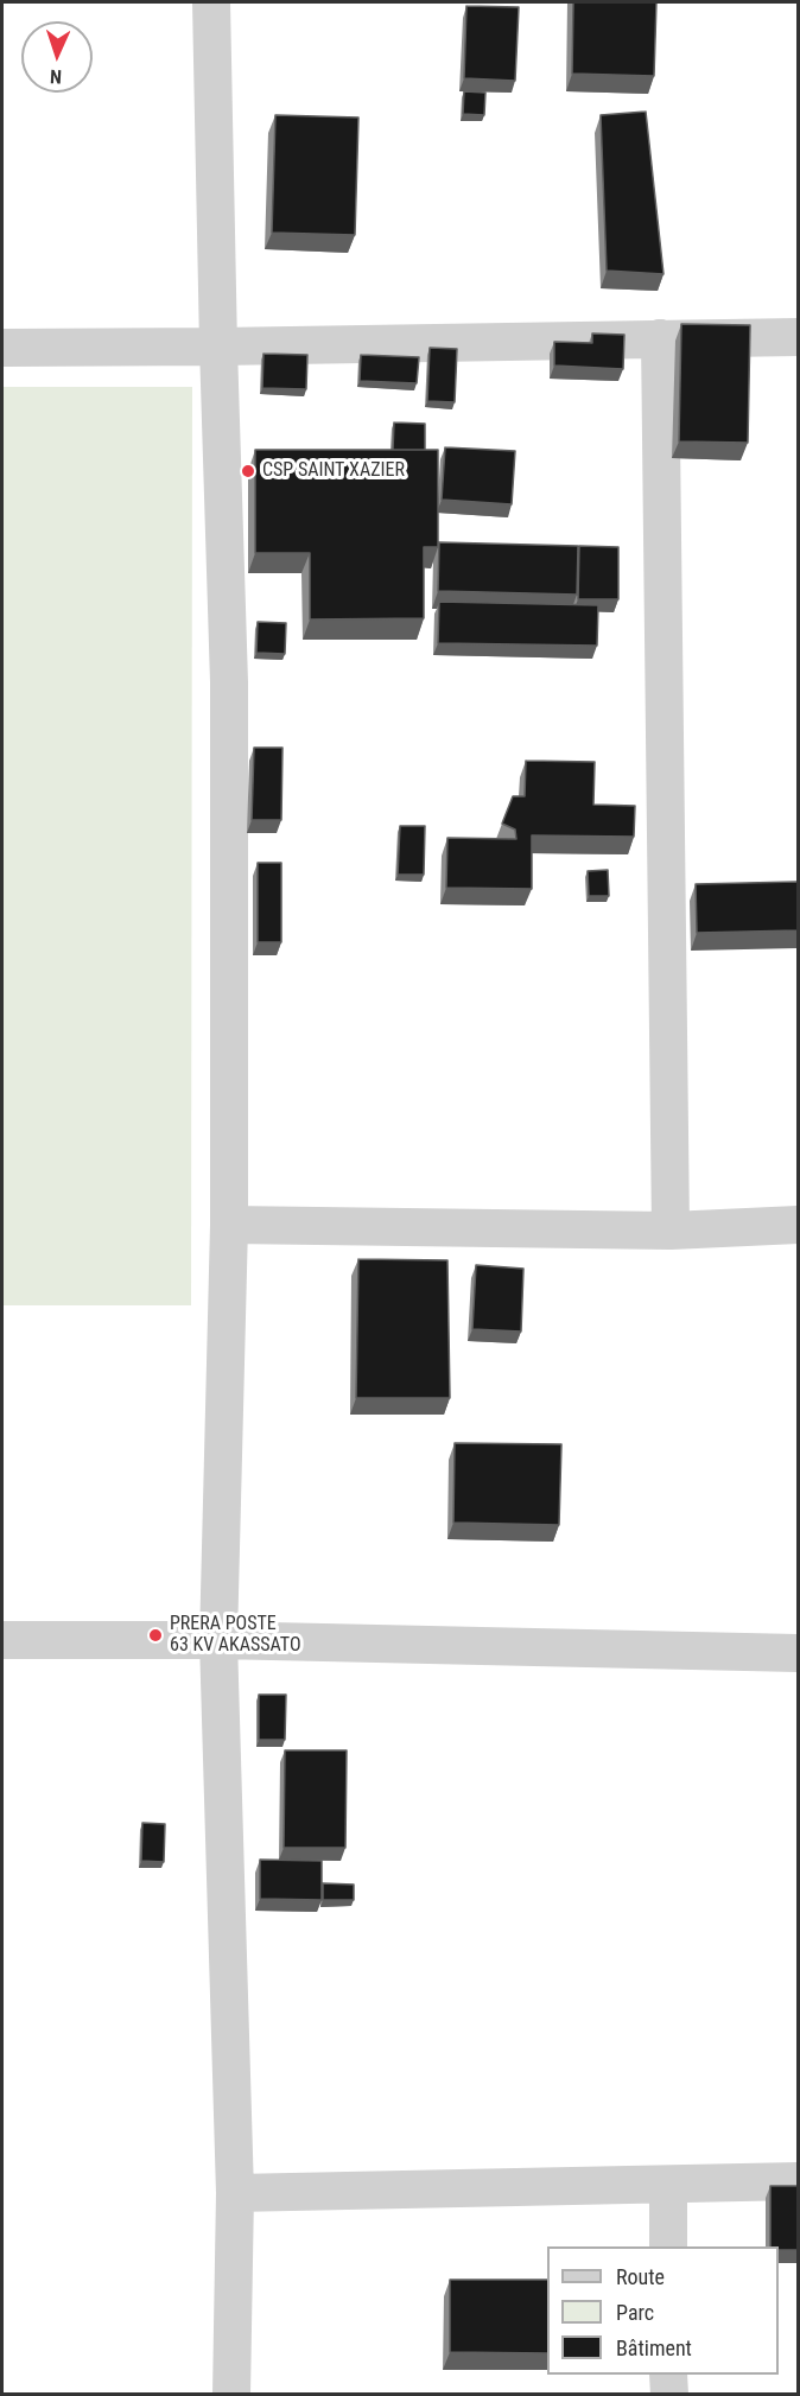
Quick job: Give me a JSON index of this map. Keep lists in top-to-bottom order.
{
  "places": ["CSP SAINT XAZIER", "PRERA POSTE 63 KV AKASSATO"],
  "legend": ["Route", "Parc", "Bâtiment"],
  "north": "bottom"
}
